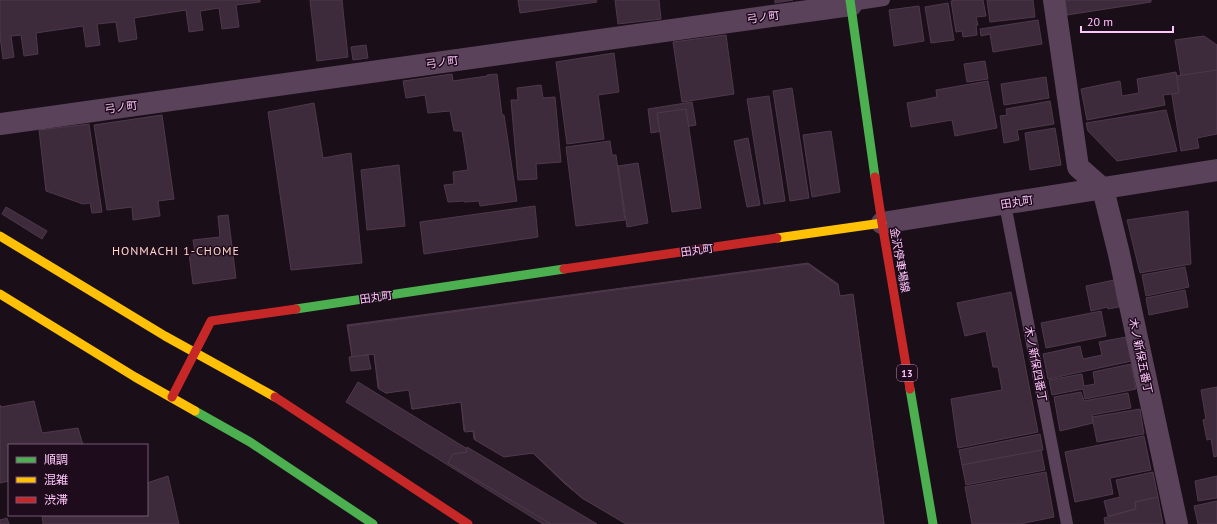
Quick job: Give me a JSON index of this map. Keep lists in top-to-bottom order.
{
  "streets": {
    "street": [
      "弓ノ町",
      "田丸町",
      "金沢停車場線",
      "木ノ新保五番丁",
      "13"
    ],
    "lane": ["木ノ新保四番丁"]
  },
  "crossings": [
    ["弓ノ町", "金沢停車場線"],
    ["田丸町", "金沢停車場線"],
    ["田丸町", "木ノ新保五番丁"],
    ["田丸町", "木ノ新保四番丁"]
  ],
  "districts": ["HONMACHI 1-CHOME"],
  "legend": ["順調", "混雑", "渋滞"],
  "scale_bar": "20 m"
}
